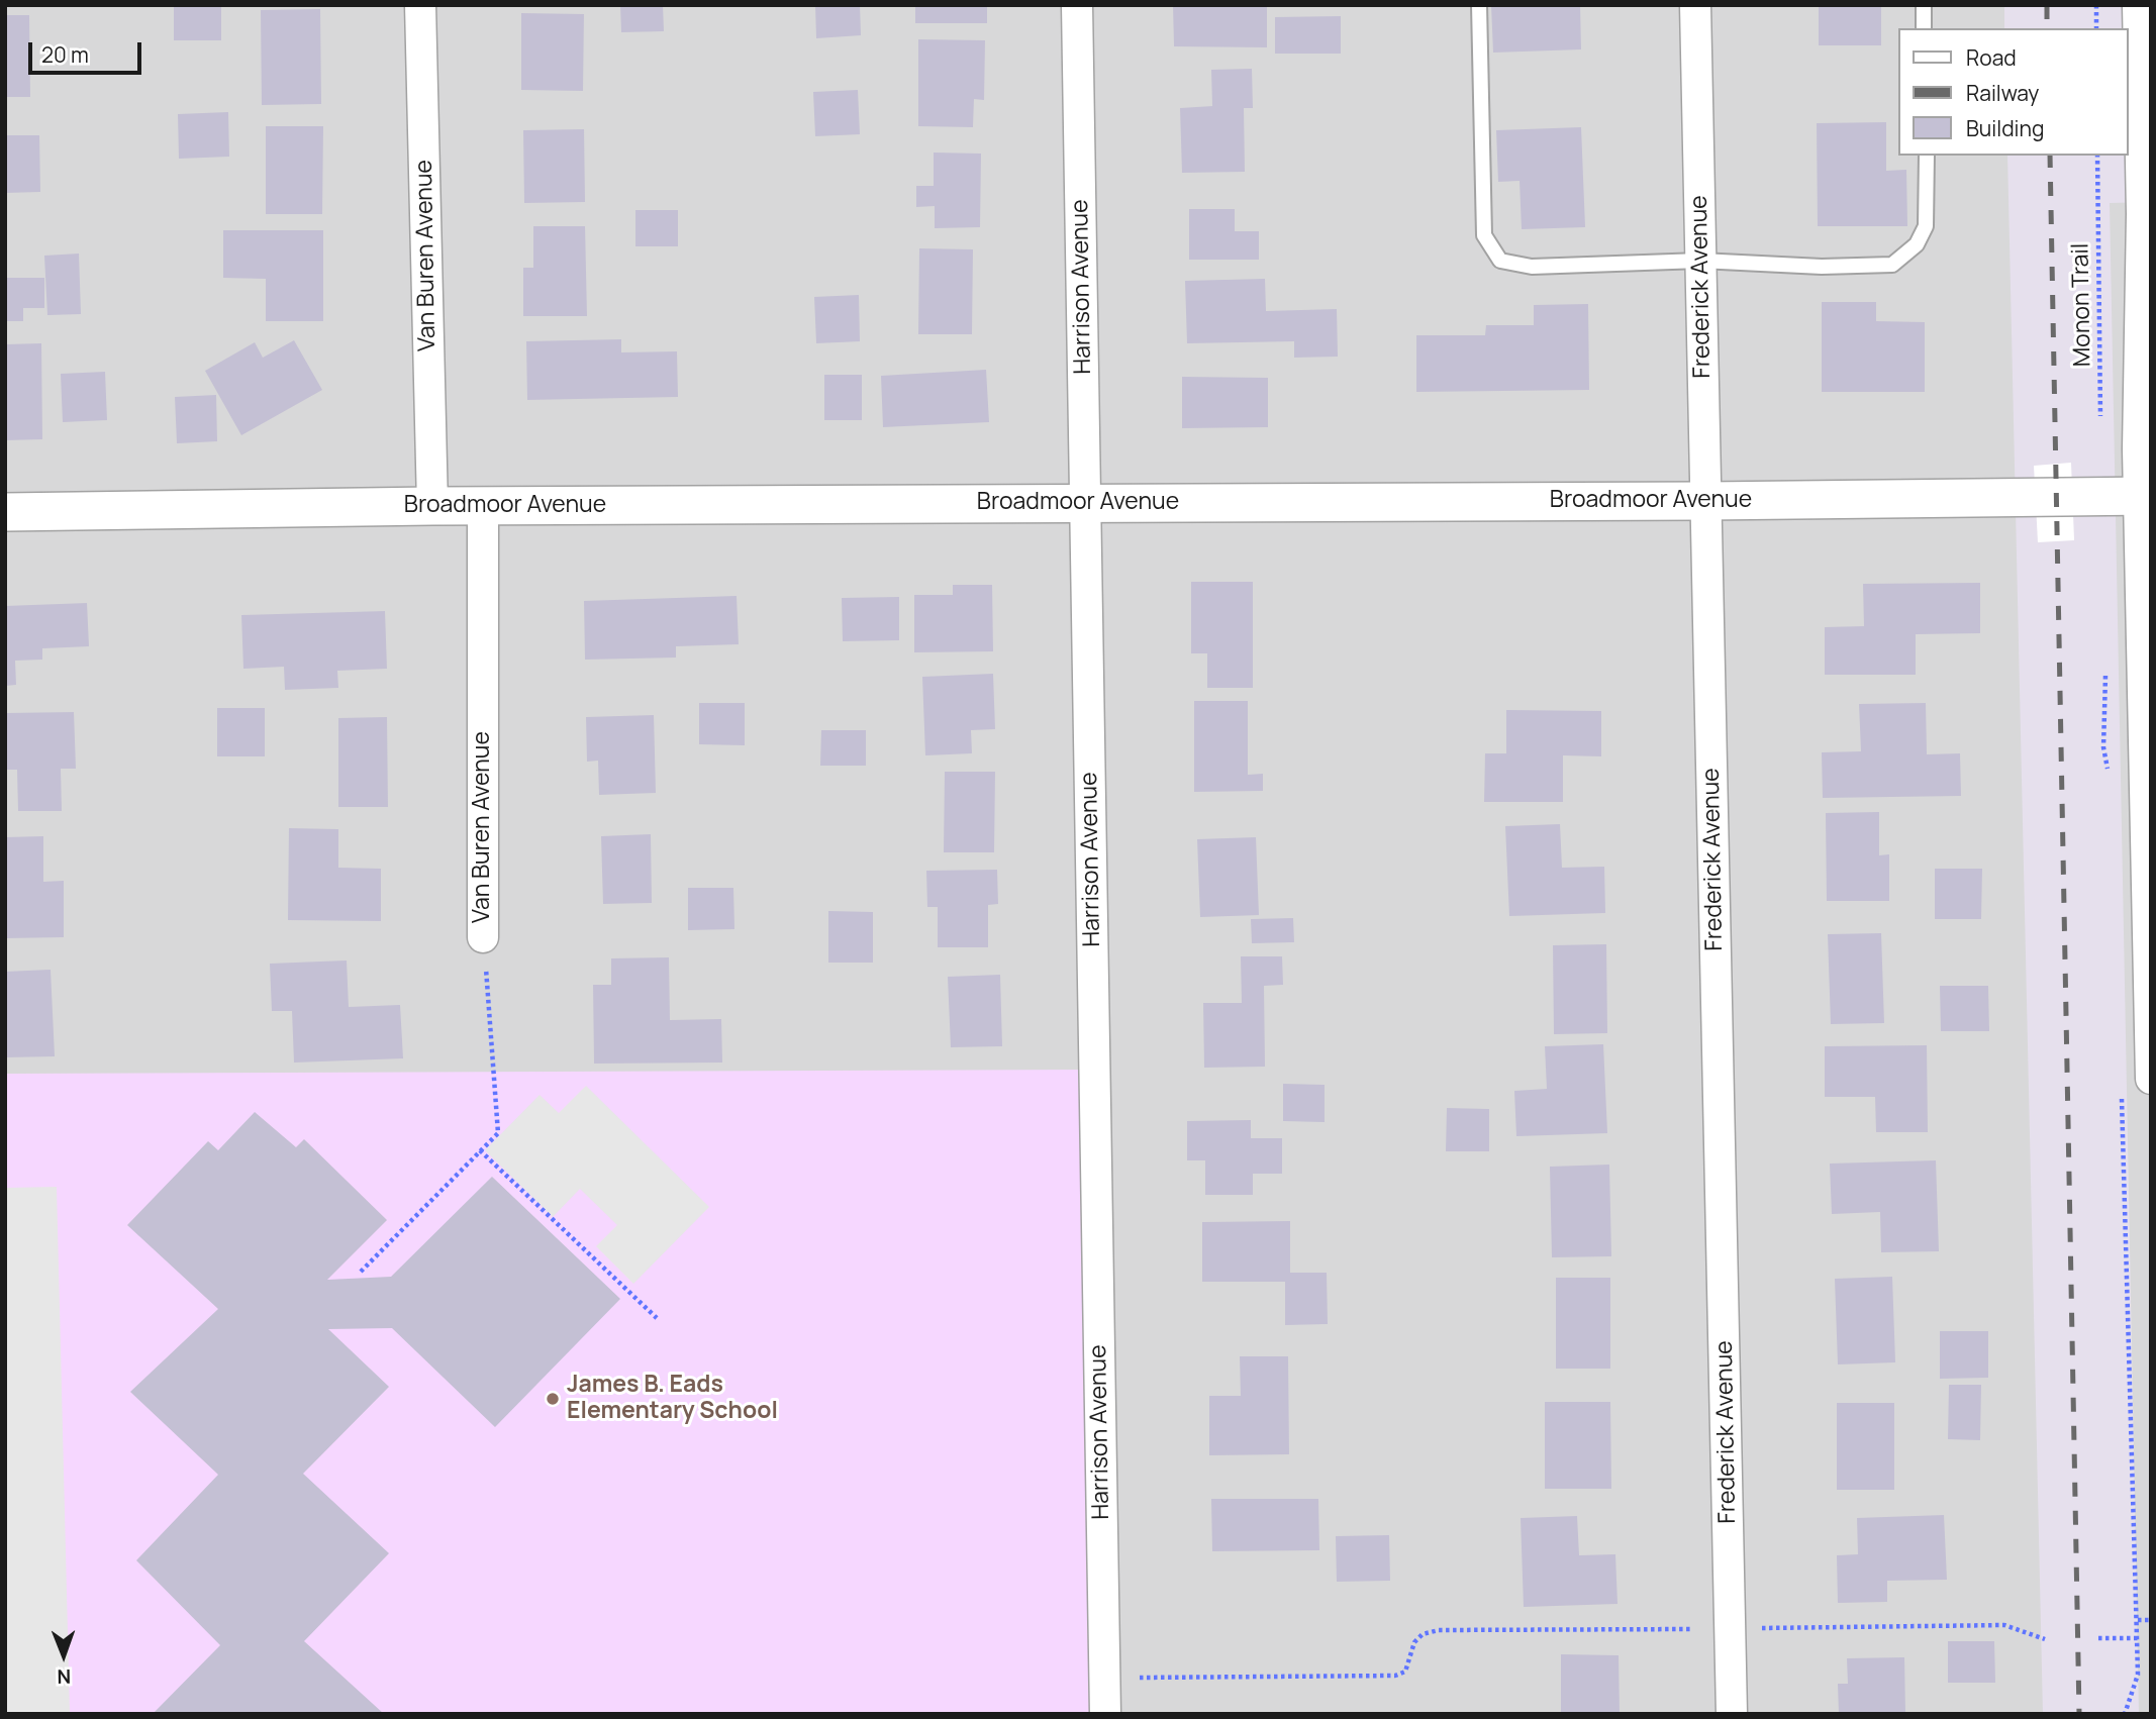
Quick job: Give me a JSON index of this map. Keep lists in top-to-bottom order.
{
  "streets": {
    "street": [
      "Van Buren Avenue",
      "Harrison Avenue",
      "Frederick Avenue",
      "Broadmoor Avenue"
    ],
    "path": ["Monon Trail"]
  },
  "crossings": [
    ["Van Buren Avenue", "Broadmoor Avenue"],
    ["Harrison Avenue", "Broadmoor Avenue"],
    ["Frederick Avenue", "Broadmoor Avenue"]
  ],
  "places": ["James B. Eads Elementary School"],
  "legend": ["Road", "Railway", "Building"],
  "scale_bar": "20 m",
  "north": "bottom"
}
